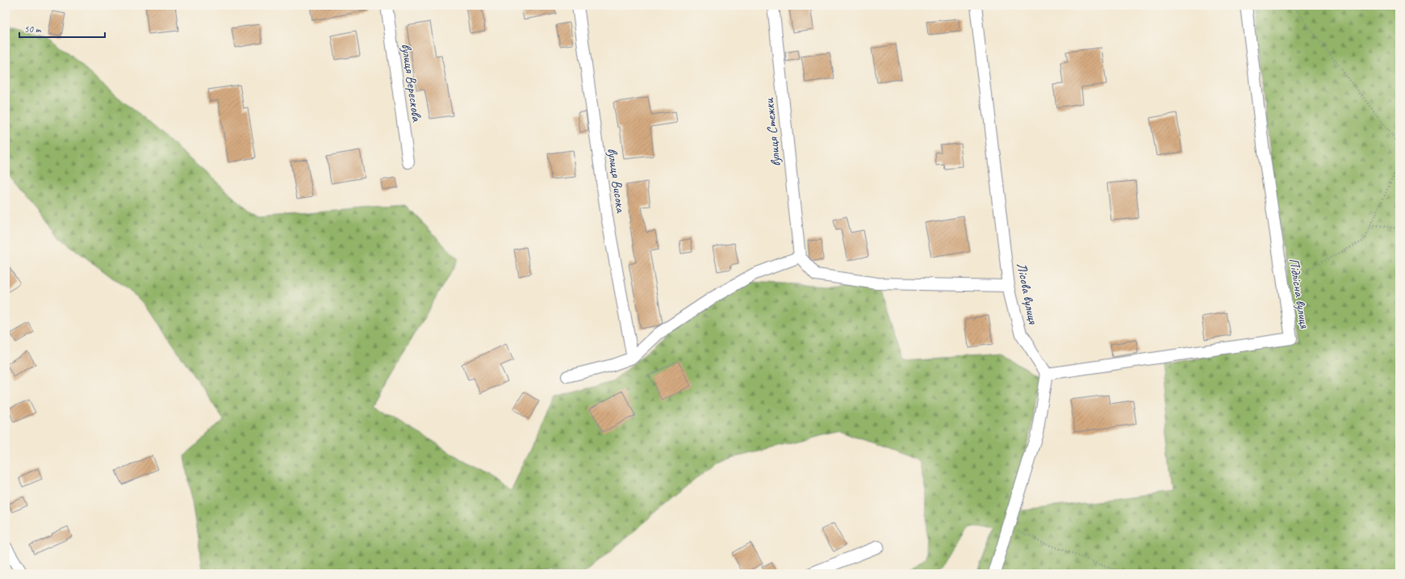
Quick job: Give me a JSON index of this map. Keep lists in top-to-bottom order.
{
  "streets": {
    "street": [
      "вулиця Верескова",
      "вулиця Стежки",
      "вулиця Висока",
      "Лісова вулиця",
      "Підлісна вулиця"
    ]
  },
  "crossings": [
    ["Лісова вулиця", "Підлісна вулиця"]
  ],
  "scale_bar": "50 m"
}
